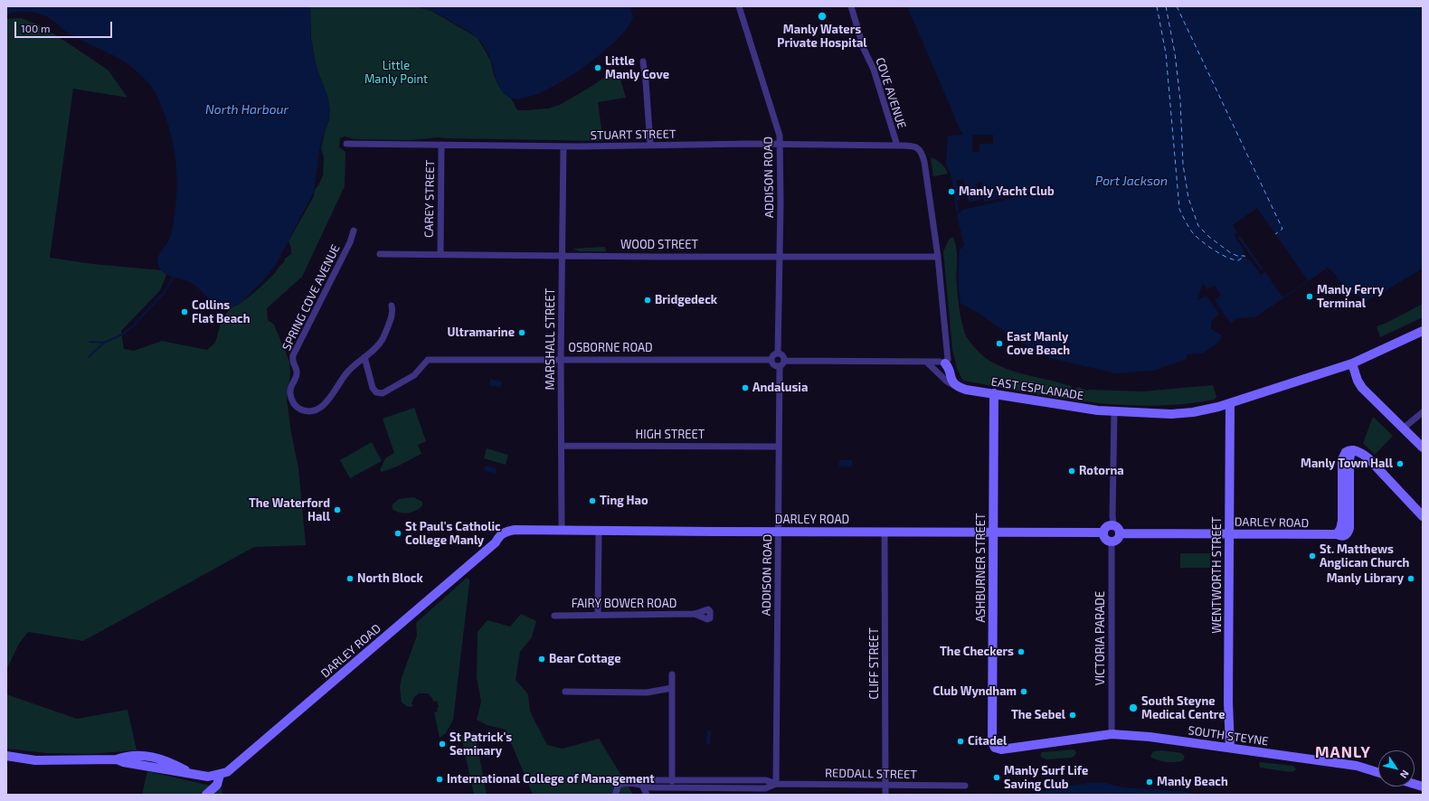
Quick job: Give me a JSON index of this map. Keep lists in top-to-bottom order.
{
  "streets": {
    "street": [
      "COVE AVENUE",
      "STUART STREET",
      "ADDISON ROAD",
      "CAREY STREET",
      "WOOD STREET",
      "SPRING COVE AVENUE",
      "MARSHALL STREET",
      "OSBORNE ROAD",
      "EAST ESPLANADE",
      "HIGH STREET",
      "DARLEY ROAD",
      "ASHBURNER STREET",
      "WENTWORTH STREET",
      "FAIRY BOWER ROAD",
      "VICTORIA PARADE",
      "CLIFF STREET",
      "SOUTH STEYNE",
      "REDDALL STREET"
    ]
  },
  "crossings": [
    ["COVE AVENUE", "STUART STREET"],
    ["STUART STREET", "ADDISON ROAD"],
    ["STUART STREET", "CAREY STREET"],
    ["STUART STREET", "WOOD STREET"],
    ["STUART STREET", "MARSHALL STREET"],
    ["ADDISON ROAD", "WOOD STREET"],
    ["ADDISON ROAD", "OSBORNE ROAD"],
    ["ADDISON ROAD", "HIGH STREET"],
    ["ADDISON ROAD", "DARLEY ROAD"],
    ["ADDISON ROAD", "REDDALL STREET"],
    ["CAREY STREET", "WOOD STREET"],
    ["WOOD STREET", "MARSHALL STREET"],
    ["SPRING COVE AVENUE", "OSBORNE ROAD"],
    ["MARSHALL STREET", "OSBORNE ROAD"],
    ["MARSHALL STREET", "HIGH STREET"],
    ["MARSHALL STREET", "DARLEY ROAD"],
    ["EAST ESPLANADE", "ASHBURNER STREET"],
    ["EAST ESPLANADE", "WENTWORTH STREET"],
    ["DARLEY ROAD", "ASHBURNER STREET"],
    ["DARLEY ROAD", "WENTWORTH STREET"],
    ["DARLEY ROAD", "VICTORIA PARADE"],
    ["DARLEY ROAD", "CLIFF STREET"],
    ["ASHBURNER STREET", "SOUTH STEYNE"],
    ["WENTWORTH STREET", "SOUTH STEYNE"],
    ["VICTORIA PARADE", "SOUTH STEYNE"],
    ["CLIFF STREET", "REDDALL STREET"]
  ],
  "districts": ["MANLY"],
  "water": ["North Harbour", "Port Jackson"],
  "parks": ["Little Manly Point"],
  "places": [
    "Manly Waters Private Hospital",
    "Little Manly Cove",
    "Manly Yacht Club",
    "Manly Ferry Terminal",
    "Bridgedeck",
    "Collins Flat Beach",
    "Ultramarine",
    "East Manly Cove Beach",
    "Andalusia",
    "Manly Town Hall",
    "Rotorna",
    "Ting Hao",
    "The Waterford Hall",
    "St Paul's Catholic College Manly",
    "St. Matthews Anglican Church",
    "North Block",
    "Manly Library",
    "The Checkers",
    "Bear Cottage",
    "Club Wyndham",
    "South Steyne Medical Centre",
    "The Sebel",
    "Citadel",
    "St Patrick's Seminary",
    "Manly Surf Life Saving Club",
    "International College of Management",
    "Manly Beach"
  ],
  "scale_bar": "100 m",
  "north": "bottom right"
}
